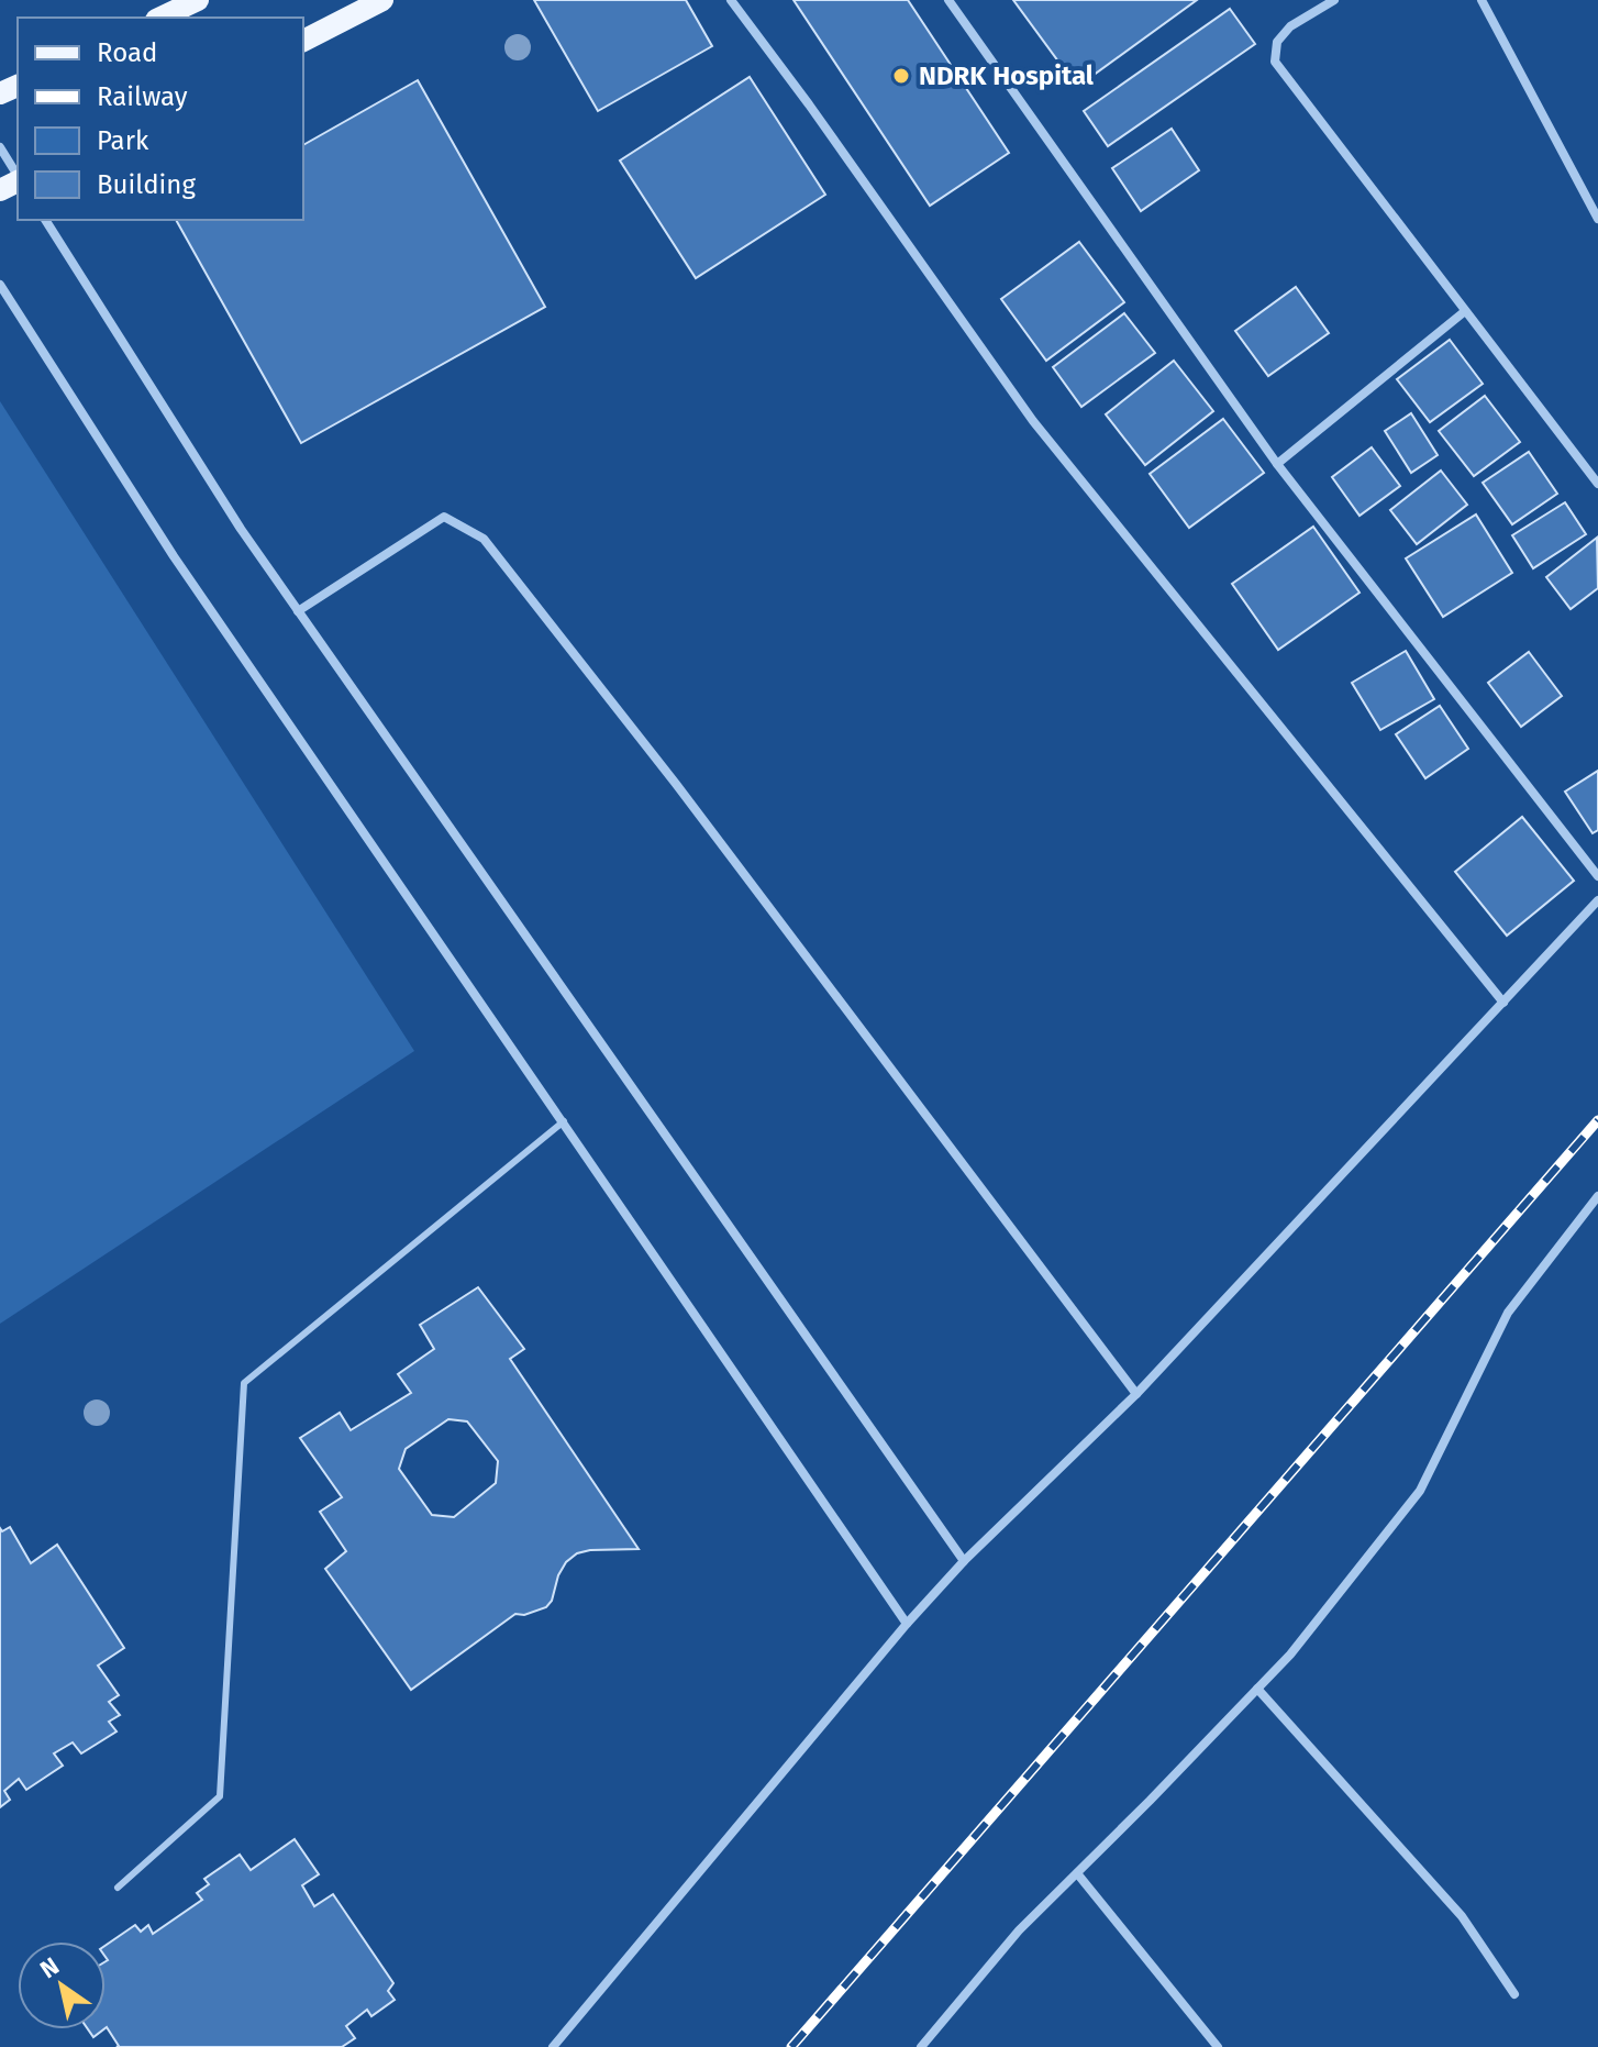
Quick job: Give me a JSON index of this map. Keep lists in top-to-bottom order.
{
  "places": ["NDRK Hospital"],
  "legend": [
    "Road",
    "Railway",
    "Park",
    "Building"
  ],
  "north": "top left"
}
